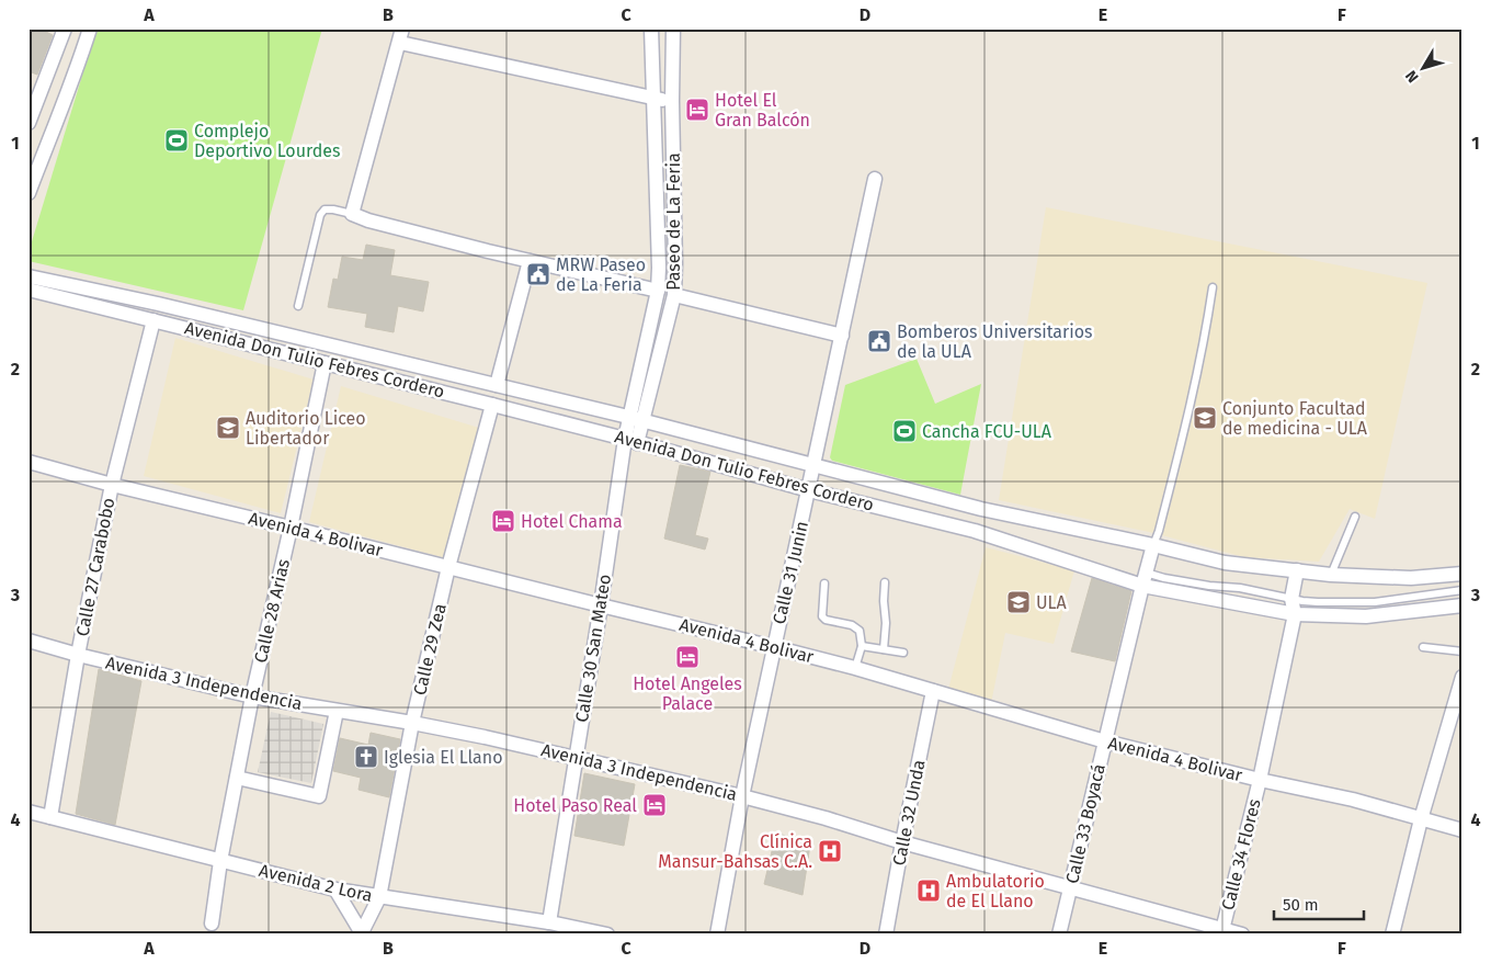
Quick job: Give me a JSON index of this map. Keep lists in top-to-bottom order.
{
  "streets": {
    "street": [
      "Paseo de La Feria",
      "Avenida Don Tulio Febres Cordero",
      "Avenida 4 Bolivar",
      "Calle 27 Carabobo",
      "Calle 31 Junin",
      "Calle 28 Arias",
      "Calle 30 San Mateo",
      "Calle 29 Zea",
      "Avenida 3 Independencia",
      "Calle 32 Unda",
      "Calle 33 Boyacá",
      "Calle 34 Flores",
      "Avenida 2 Lora"
    ]
  },
  "crossings": [
    ["Paseo de La Feria", "Avenida Don Tulio Febres Cordero"],
    ["Paseo de La Feria", "Calle 30 San Mateo"],
    ["Avenida Don Tulio Febres Cordero", "Calle 27 Carabobo"],
    ["Avenida Don Tulio Febres Cordero", "Calle 31 Junin"],
    ["Avenida Don Tulio Febres Cordero", "Calle 28 Arias"],
    ["Avenida Don Tulio Febres Cordero", "Calle 30 San Mateo"],
    ["Avenida Don Tulio Febres Cordero", "Calle 29 Zea"],
    ["Avenida Don Tulio Febres Cordero", "Calle 33 Boyacá"],
    ["Avenida Don Tulio Febres Cordero", "Calle 34 Flores"],
    ["Avenida 4 Bolivar", "Calle 27 Carabobo"],
    ["Avenida 4 Bolivar", "Calle 31 Junin"],
    ["Avenida 4 Bolivar", "Calle 28 Arias"],
    ["Avenida 4 Bolivar", "Calle 30 San Mateo"],
    ["Avenida 4 Bolivar", "Calle 29 Zea"],
    ["Avenida 4 Bolivar", "Calle 32 Unda"],
    ["Avenida 4 Bolivar", "Calle 33 Boyacá"],
    ["Avenida 4 Bolivar", "Calle 34 Flores"],
    ["Calle 27 Carabobo", "Avenida 3 Independencia"],
    ["Calle 27 Carabobo", "Avenida 2 Lora"],
    ["Calle 31 Junin", "Avenida 3 Independencia"],
    ["Calle 28 Arias", "Avenida 3 Independencia"],
    ["Calle 28 Arias", "Avenida 2 Lora"],
    ["Calle 30 San Mateo", "Avenida 3 Independencia"],
    ["Calle 30 San Mateo", "Avenida 2 Lora"],
    ["Calle 29 Zea", "Avenida 3 Independencia"],
    ["Calle 29 Zea", "Avenida 2 Lora"],
    ["Avenida 3 Independencia", "Calle 32 Unda"],
    ["Avenida 3 Independencia", "Calle 33 Boyacá"],
    ["Avenida 3 Independencia", "Calle 34 Flores"]
  ],
  "places": {
    "hotel": [
      "Hotel El Gran Balcón",
      "Hotel Chama",
      "Hotel Angeles Palace",
      "Hotel Paso Real"
    ],
    "sports": ["Complejo Deportivo Lourdes", "Cancha FCU-ULA"],
    "public building": ["MRW Paseo de La Feria", "Bomberos Universitarios de la ULA"],
    "school or university": ["Conjunto Facultad de medicina - ULA", "Auditorio Liceo Libertador", "ULA"],
    "church": ["Iglesia El Llano"],
    "hospital": ["Clínica Mansur-Bahsas C.A.", "Ambulatorio de El Llano"]
  },
  "scale_bar": "50 m",
  "north": "bottom left",
  "grid": {
    "columns": [
      "A",
      "B",
      "C",
      "D",
      "E",
      "F"
    ],
    "rows": [
      "1",
      "2",
      "3",
      "4"
    ]
  }
}
